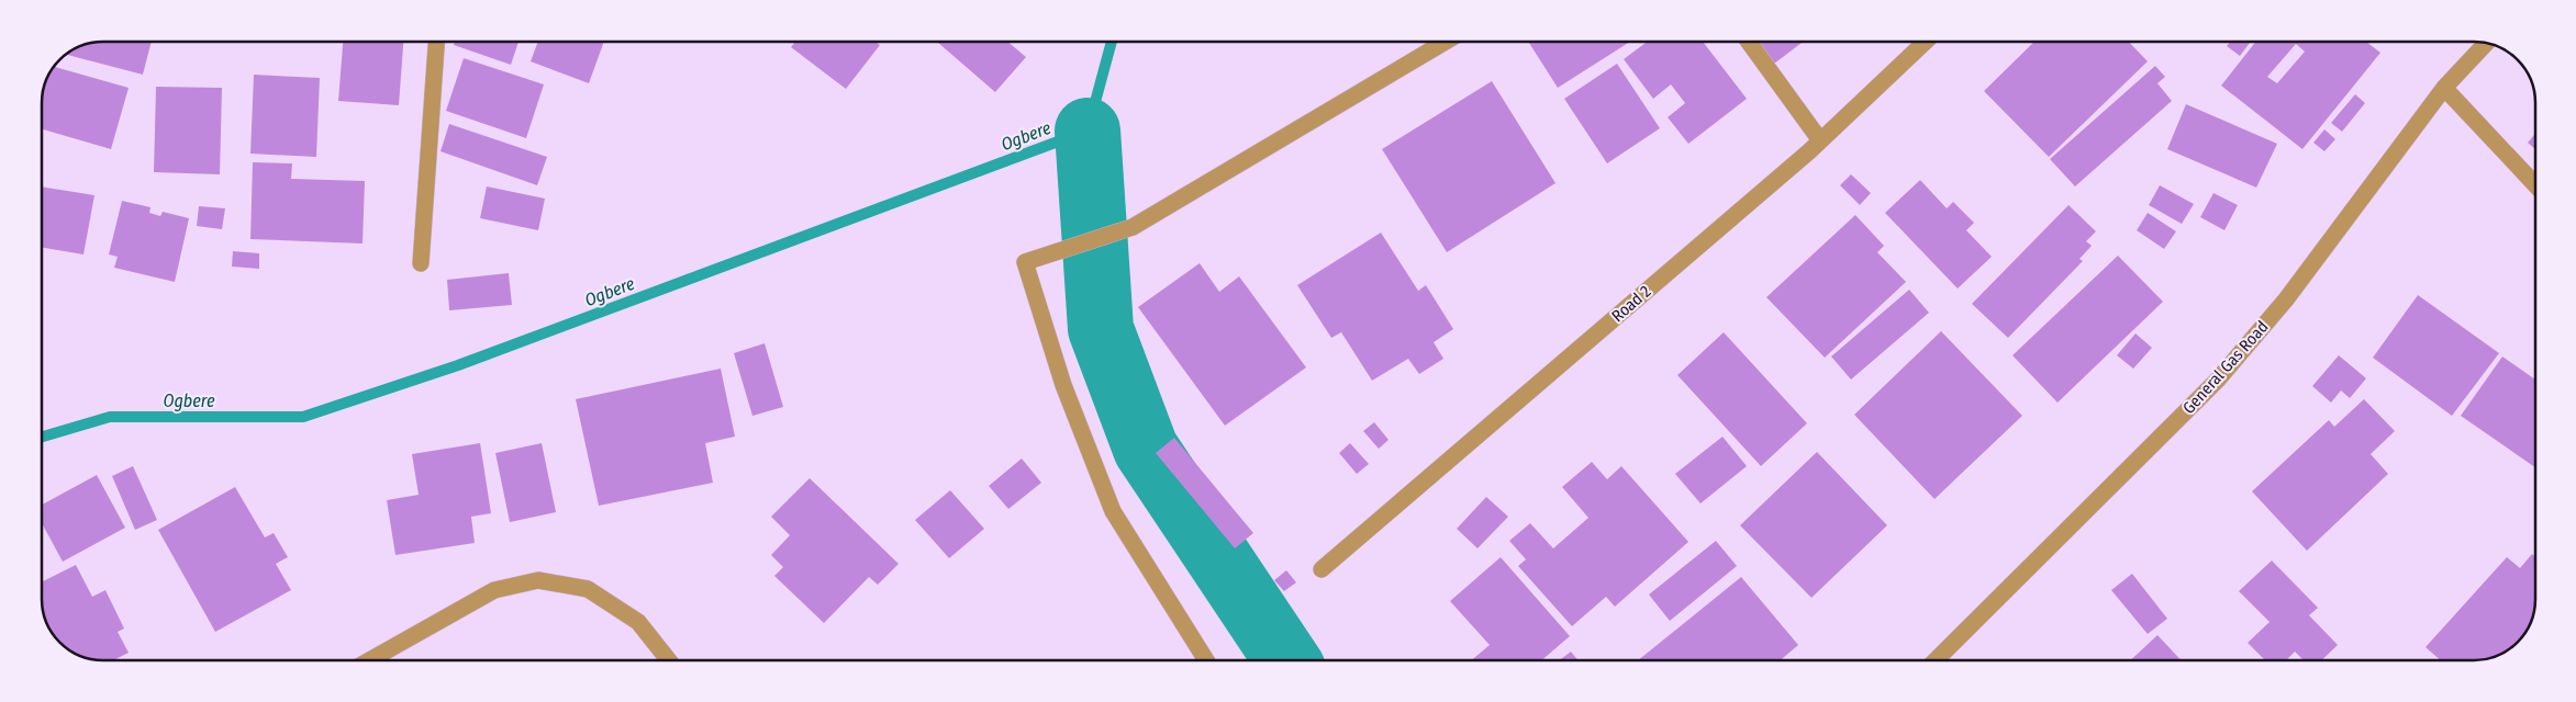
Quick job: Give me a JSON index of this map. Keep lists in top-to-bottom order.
{
  "streets": {
    "street": ["Road 2", "General Gas Road"]
  },
  "water": ["Ogbere"]
}
